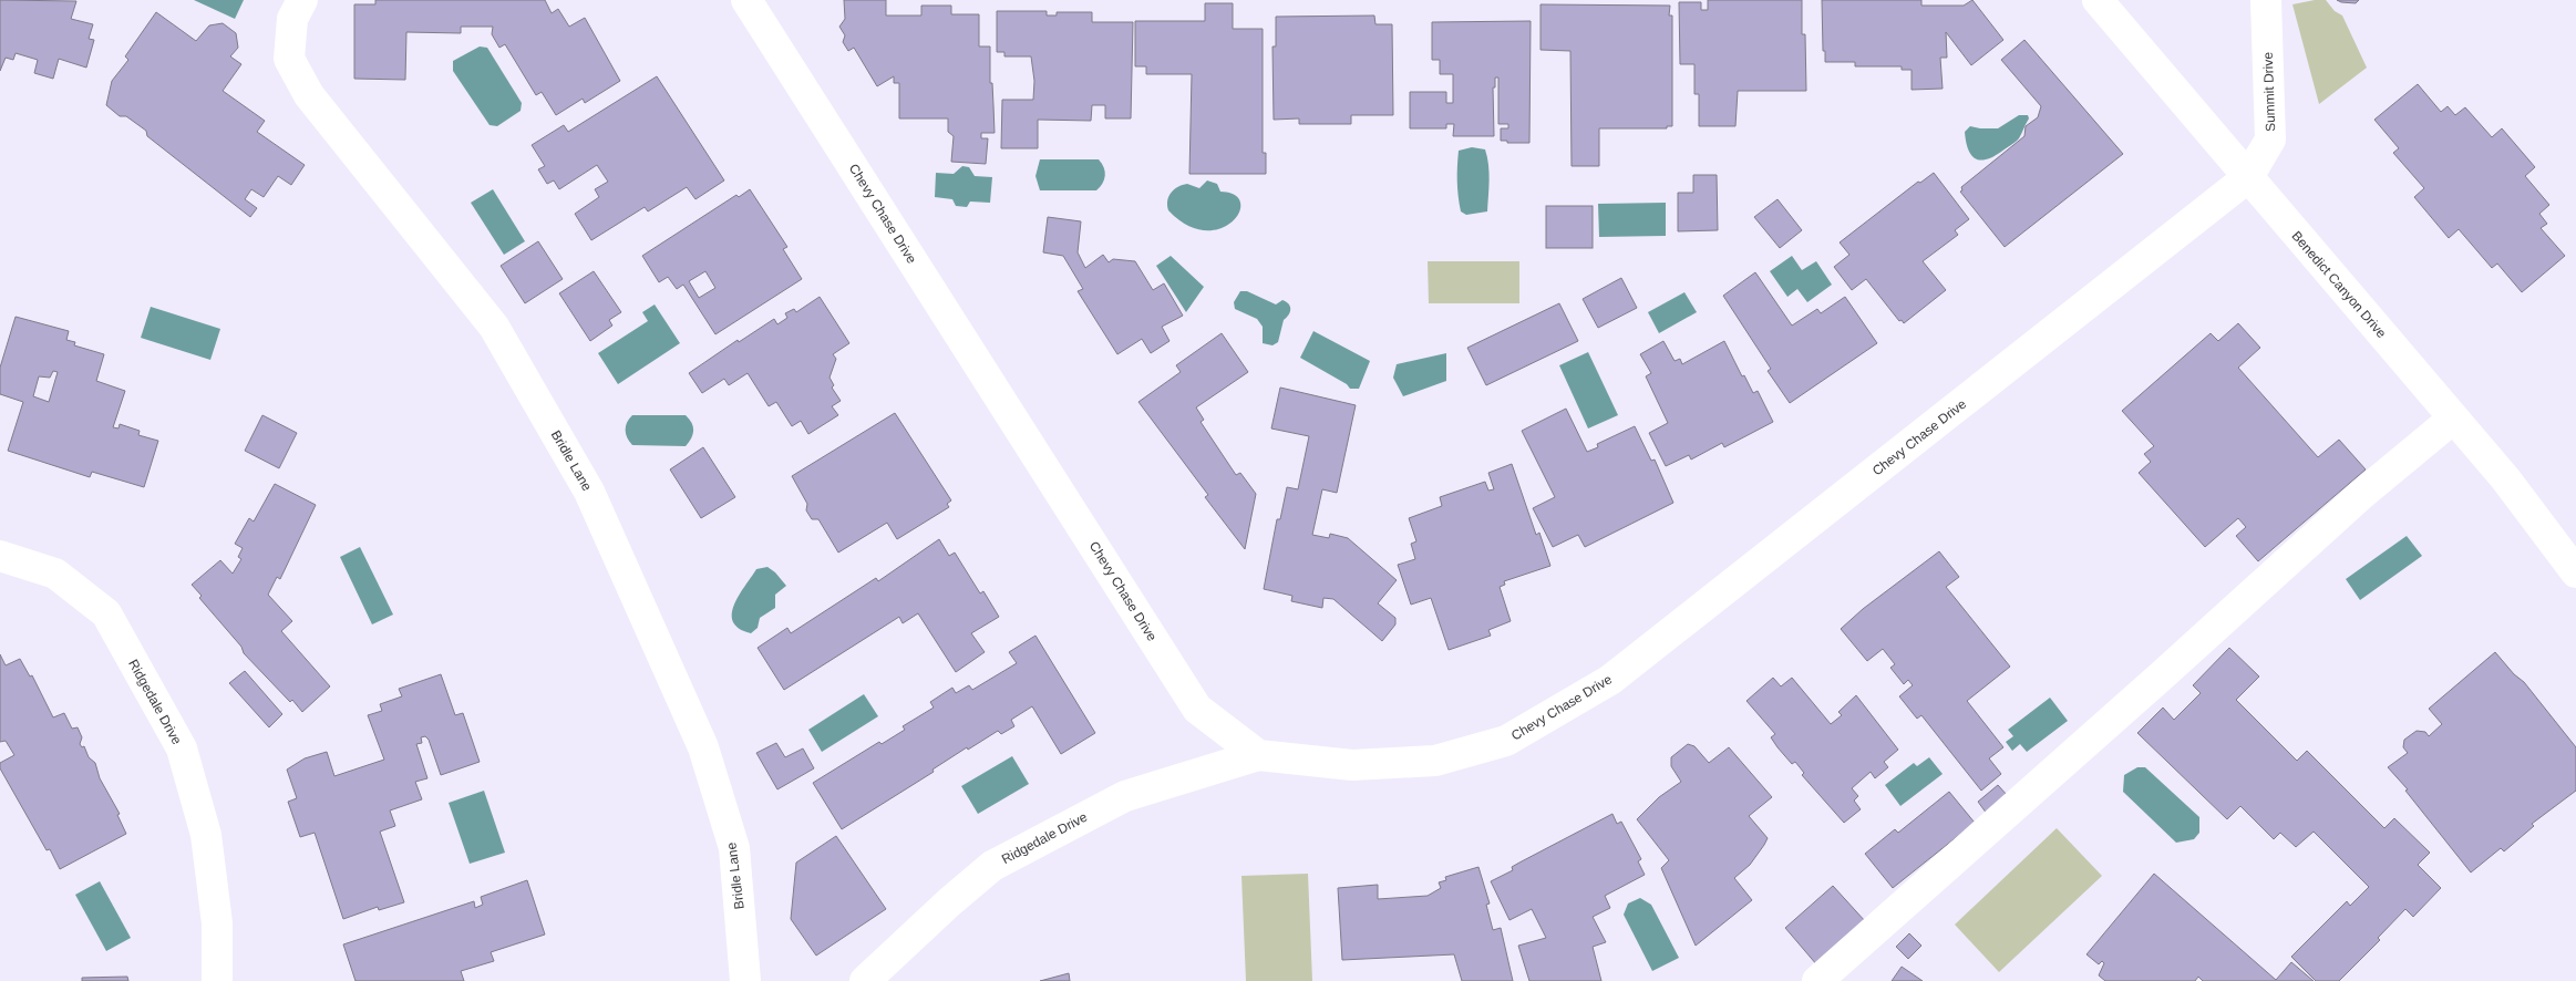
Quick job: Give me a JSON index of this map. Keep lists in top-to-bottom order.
{
  "streets": {
    "street": [
      "Summit Drive",
      "Chevy Chase Drive",
      "Benedict Canyon Drive",
      "Bridle Lane",
      "Ridgedale Drive"
    ]
  },
  "crossings": [
    ["Summit Drive", "Chevy Chase Drive"],
    ["Summit Drive", "Benedict Canyon Drive"],
    ["Chevy Chase Drive", "Benedict Canyon Drive"],
    ["Chevy Chase Drive", "Ridgedale Drive"]
  ]
}
